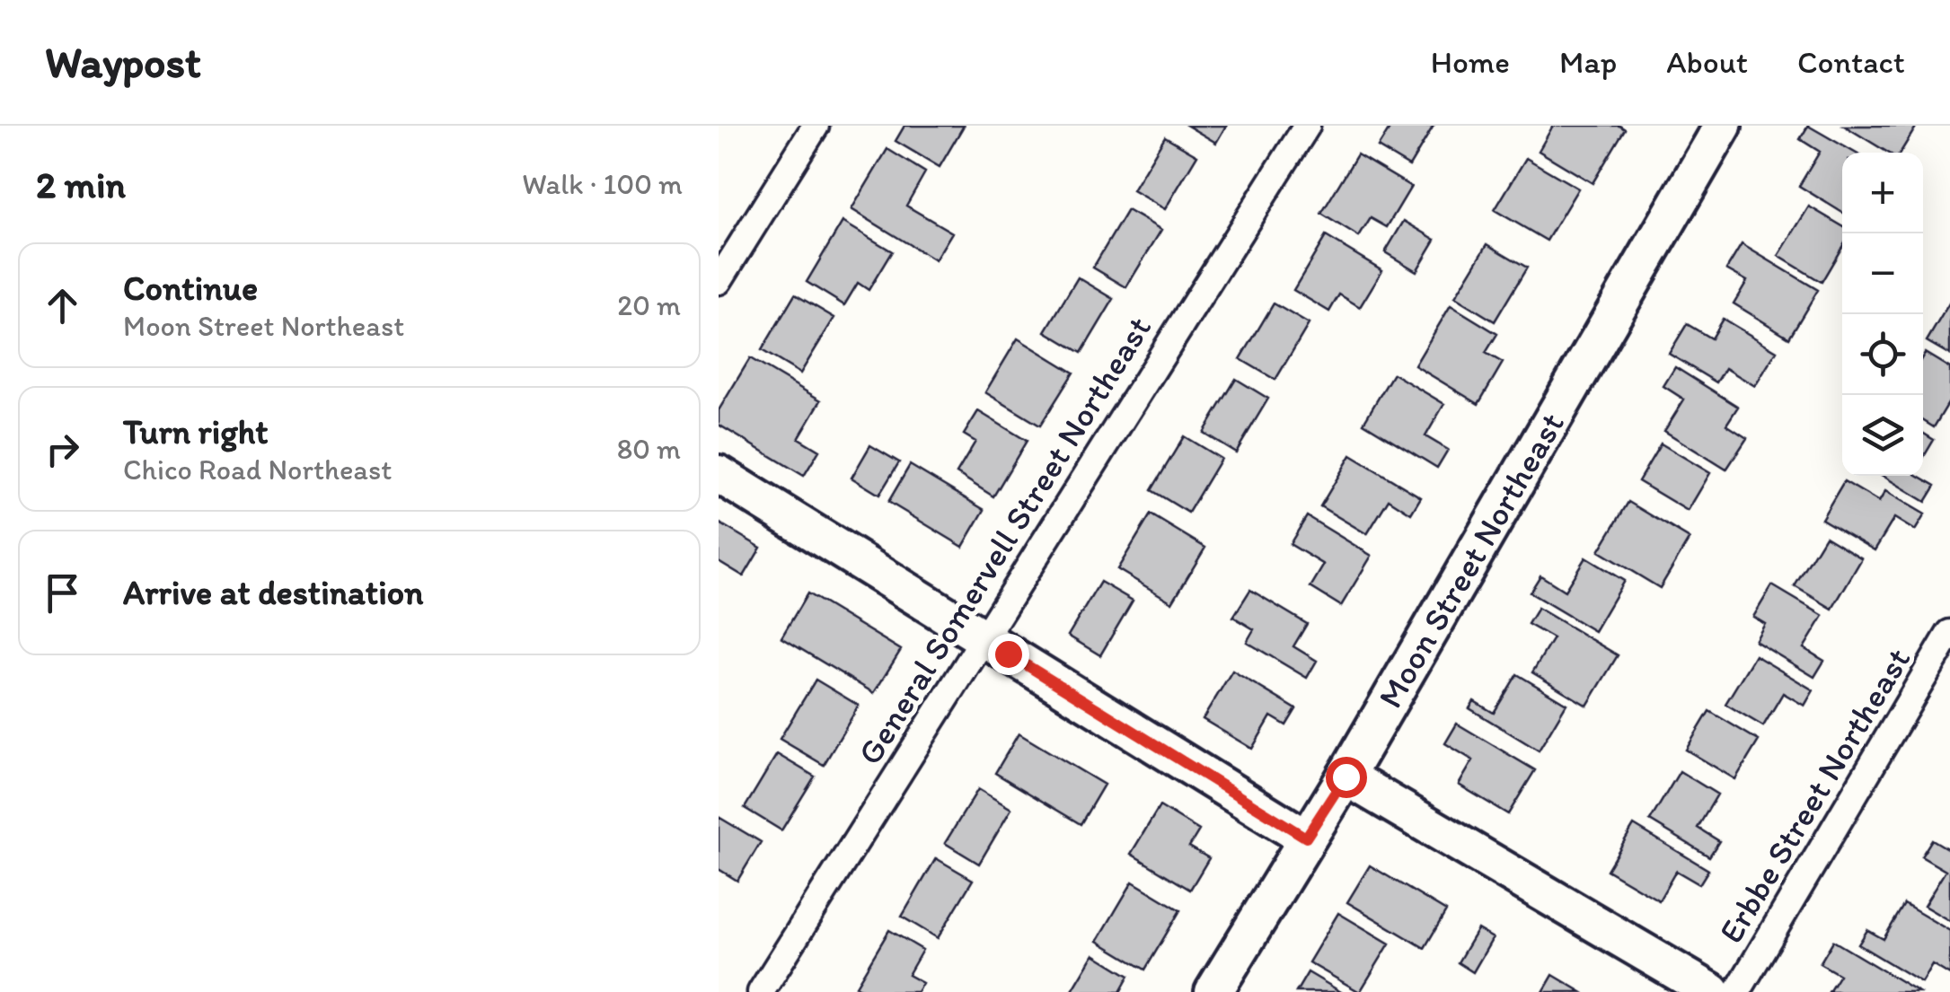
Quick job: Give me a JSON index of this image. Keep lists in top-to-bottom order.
{
  "streets": {
    "street": ["General Somervell Street Northeast", "Moon Street Northeast", "Erbbe Street Northeast"]
  },
  "page": {
    "header": "Waypost",
    "nav": [
      "Home",
      "Map",
      "About",
      "Contact"
    ],
    "heading": ["2 min", "Walk · 100 m"],
    "map_buttons": ["+", "−"],
    "list": [
      ["Continue", "Moon Street Northeast", "20 m"],
      ["Turn right", "Chico Road Northeast", "80 m"],
      "Arrive at destination"
    ]
  }
}
